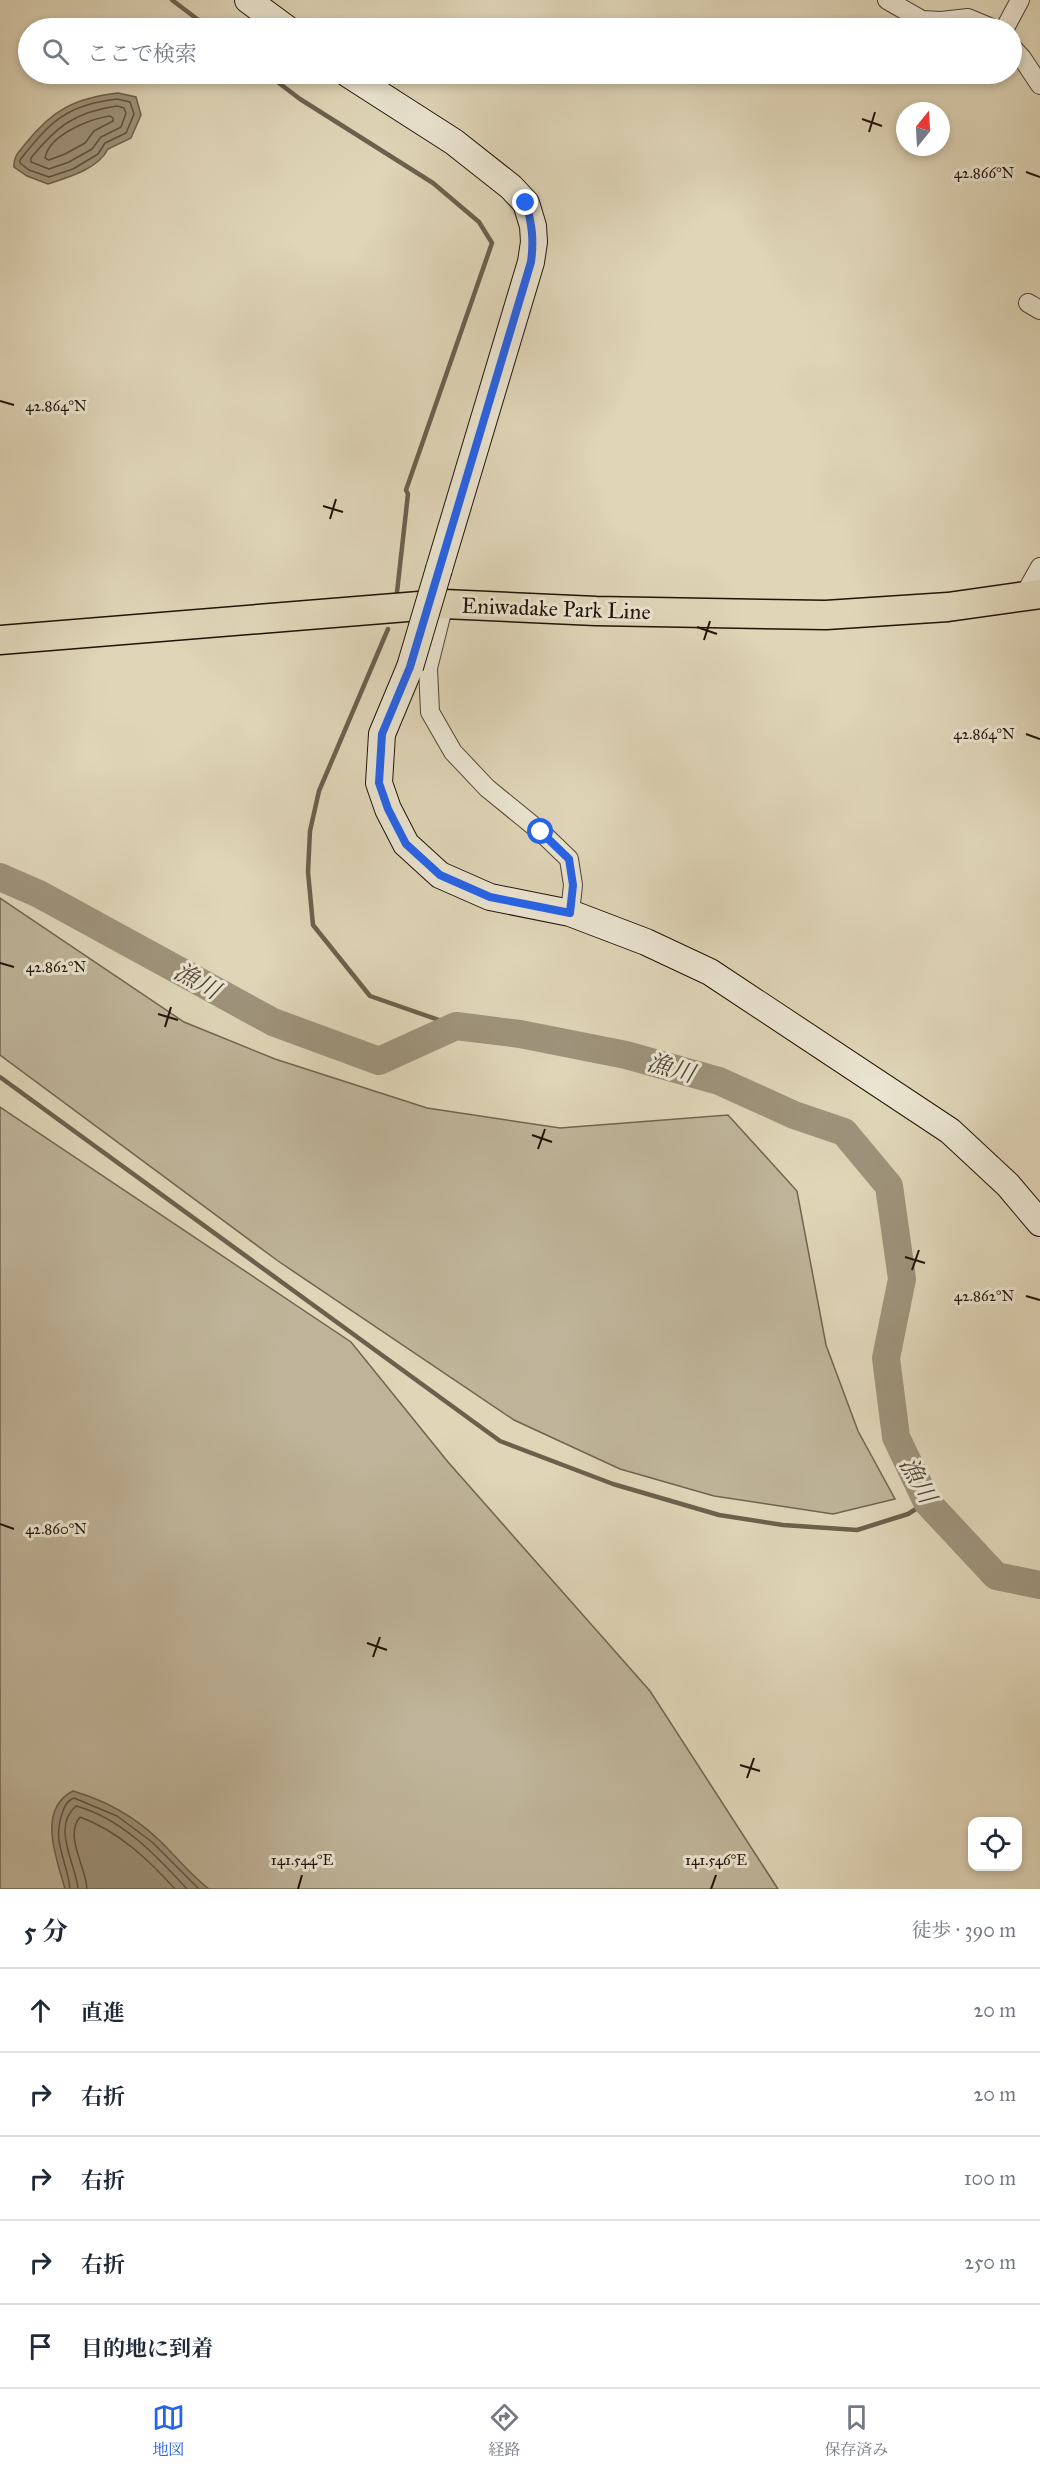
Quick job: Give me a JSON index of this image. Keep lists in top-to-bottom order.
{
  "streets": {
    "main road": ["Eniwadake Park Line"]
  },
  "water": ["漁川"],
  "north": "top",
  "page": {
    "search": "ここで検索",
    "heading": ["5 分", "徒歩 · 390 m"],
    "list": [
      ["直進", "20 m"],
      ["右折", "20 m"],
      ["右折", "100 m"],
      ["右折", "250 m"],
      "目的地に到着"
    ],
    "nav": ["地図", "経路", "保存済み"]
  },
  "coordinates": [
    "42.866°N",
    "42.864°N",
    "42.862°N",
    "42.860°N",
    "141.544°E",
    "141.546°E"
  ]
}
